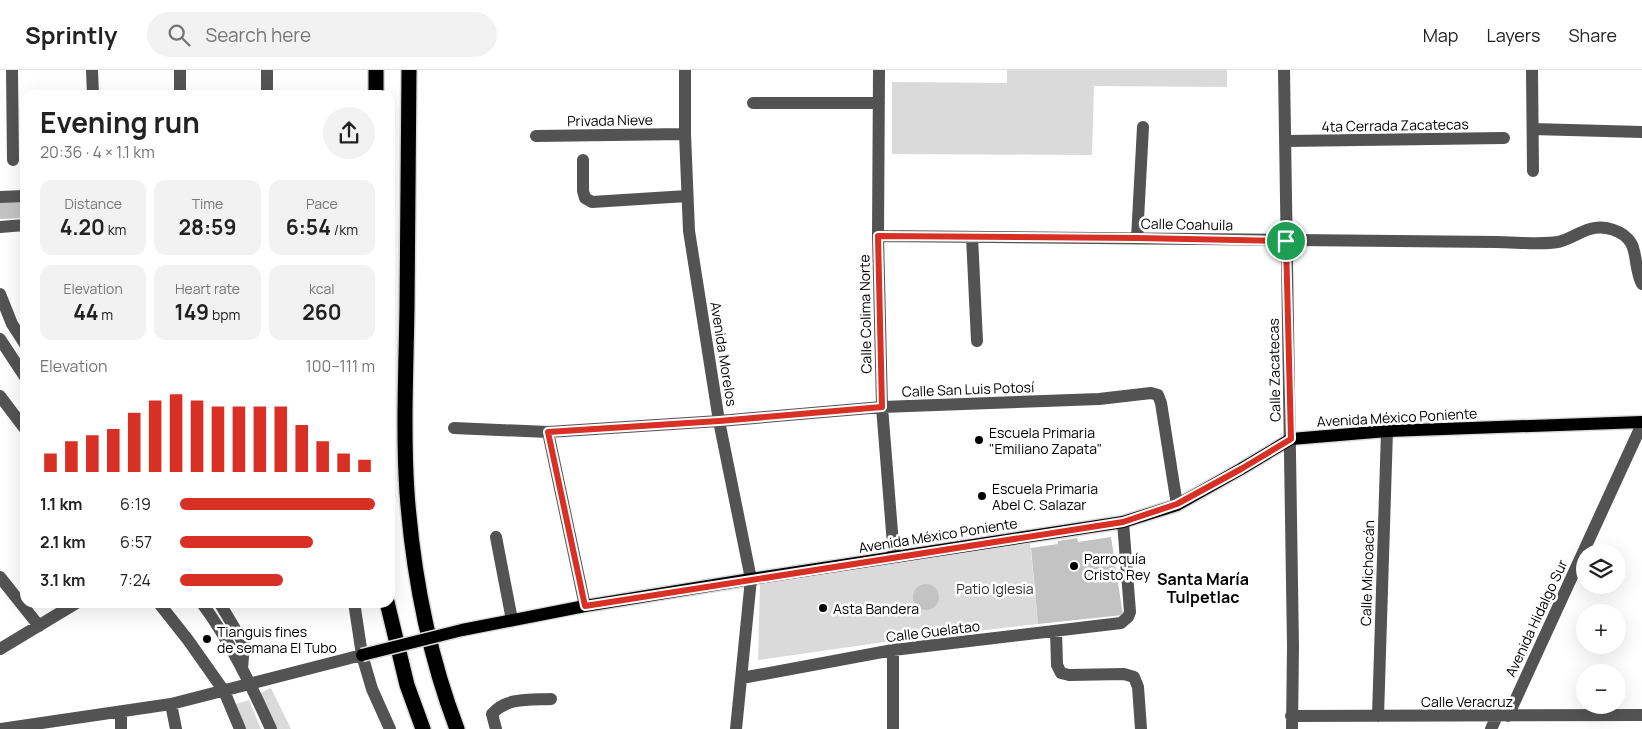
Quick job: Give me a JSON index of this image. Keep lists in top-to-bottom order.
{
  "streets": {
    "main road": ["Avenida México Poniente"],
    "street": [
      "Privada Nieve",
      "4ta Cerrada Zacatecas",
      "Calle Coahuila",
      "Calle Colima Norte",
      "Avenida Morelos",
      "Calle Zacatecas",
      "Calle San Luis Potosí",
      "Calle Michoacán",
      "Avenida Hidalgo Sur",
      "Calle Guelatao",
      "Calle Veracruz"
    ]
  },
  "crossings": [
    ["Privada Nieve", "Avenida Morelos"],
    ["4ta Cerrada Zacatecas", "Calle Zacatecas"],
    ["Calle Coahuila", "Calle Colima Norte"],
    ["Calle Coahuila", "Calle Zacatecas"],
    ["Calle Colima Norte", "Calle San Luis Potosí"],
    ["Calle Colima Norte", "Avenida México Poniente"],
    ["Avenida Morelos", "Calle San Luis Potosí"],
    ["Avenida Morelos", "Avenida México Poniente"],
    ["Avenida Morelos", "Calle Guelatao"],
    ["Calle Zacatecas", "Avenida México Poniente"],
    ["Calle Zacatecas", "Calle Veracruz"],
    ["Calle San Luis Potosí", "Avenida México Poniente"],
    ["Avenida México Poniente", "Calle Michoacán"],
    ["Avenida México Poniente", "Avenida Hidalgo Sur"],
    ["Avenida México Poniente", "Calle Guelatao"],
    ["Calle Michoacán", "Calle Veracruz"],
    ["Avenida Hidalgo Sur", "Calle Veracruz"]
  ],
  "districts": ["Santa María Tulpetlac"],
  "parks": ["Patio Iglesia"],
  "places": [
    "Escuela Primaria \"Emiliano Zapata\"",
    "Escuela Primaria Abel C. Salazar",
    "Parroquía Cristo Rey",
    "Asta Bandera",
    "Tianguis fines de semana El Tubo"
  ],
  "page": {
    "header": "Sprintly",
    "search": "Search here",
    "nav": ["Map", "Layers", "Share"],
    "heading": ["Evening run", "20:36 · 4 × 1.1 km"],
    "stats": [
      ["Distance", "4.20 km"],
      ["Time", "28:59"],
      ["Pace", "6:54 /km"],
      ["Elevation", "44 m"],
      ["Heart rate", "149 bpm"],
      ["kcal", "260"]
    ],
    "chart": ["Elevation", "100–111 m"],
    "list": [
      {
        "name": "1.1 km",
        "note": "6:19"
      },
      {
        "name": "2.1 km",
        "note": "6:57"
      },
      {
        "name": "3.1 km",
        "note": "7:24"
      }
    ],
    "map_buttons": ["+", "−"]
  }
}
